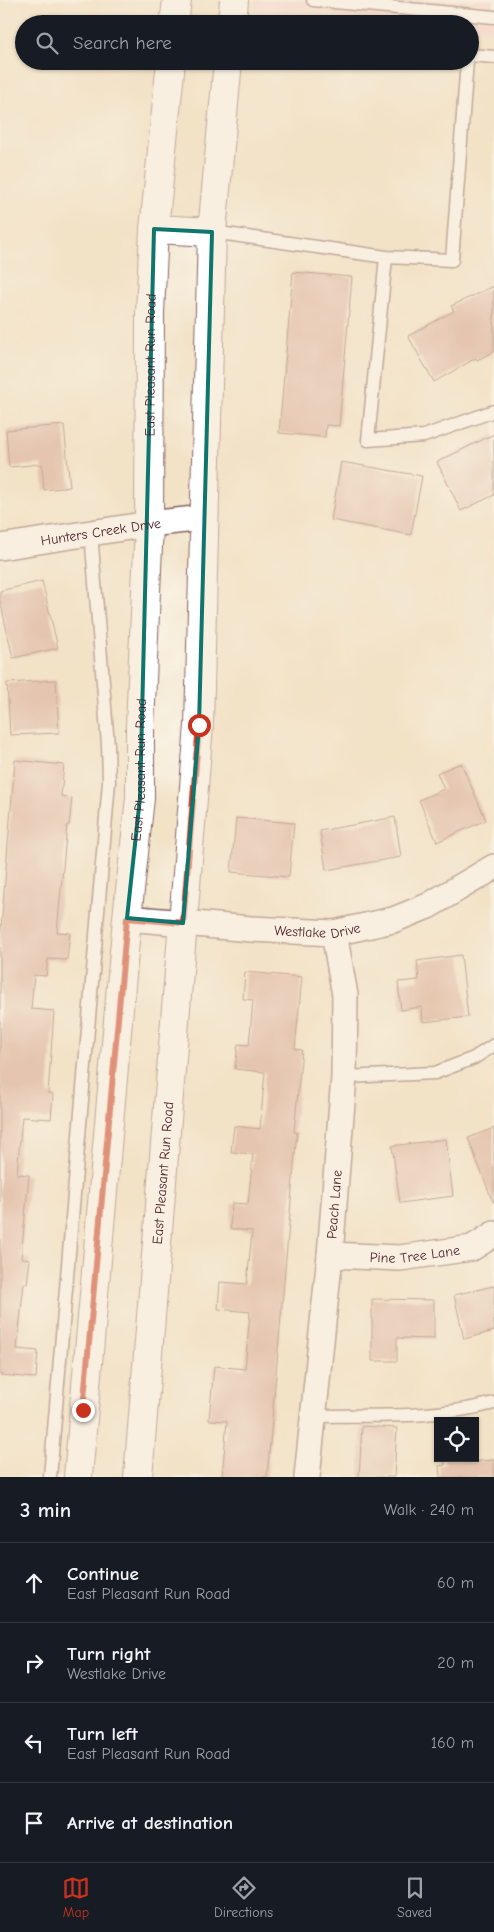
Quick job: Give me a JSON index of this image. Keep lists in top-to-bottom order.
{
  "streets": {
    "main road": ["East Pleasant Run Road"],
    "street": [
      "Hunters Creek Drive",
      "Westlake Drive",
      "Peach Lane",
      "Pine Tree Lane"
    ]
  },
  "crossings": [
    ["East Pleasant Run Road", "Hunters Creek Drive"],
    ["East Pleasant Run Road", "Westlake Drive"],
    ["Westlake Drive", "Peach Lane"],
    ["Peach Lane", "Pine Tree Lane"]
  ],
  "page": {
    "search": "Search here",
    "heading": ["3 min", "Walk · 240 m"],
    "list": [
      ["Continue", "East Pleasant Run Road", "60 m"],
      ["Turn right", "Westlake Drive", "20 m"],
      ["Turn left", "East Pleasant Run Road", "160 m"],
      "Arrive at destination"
    ],
    "nav": ["Map", "Directions", "Saved"]
  }
}
